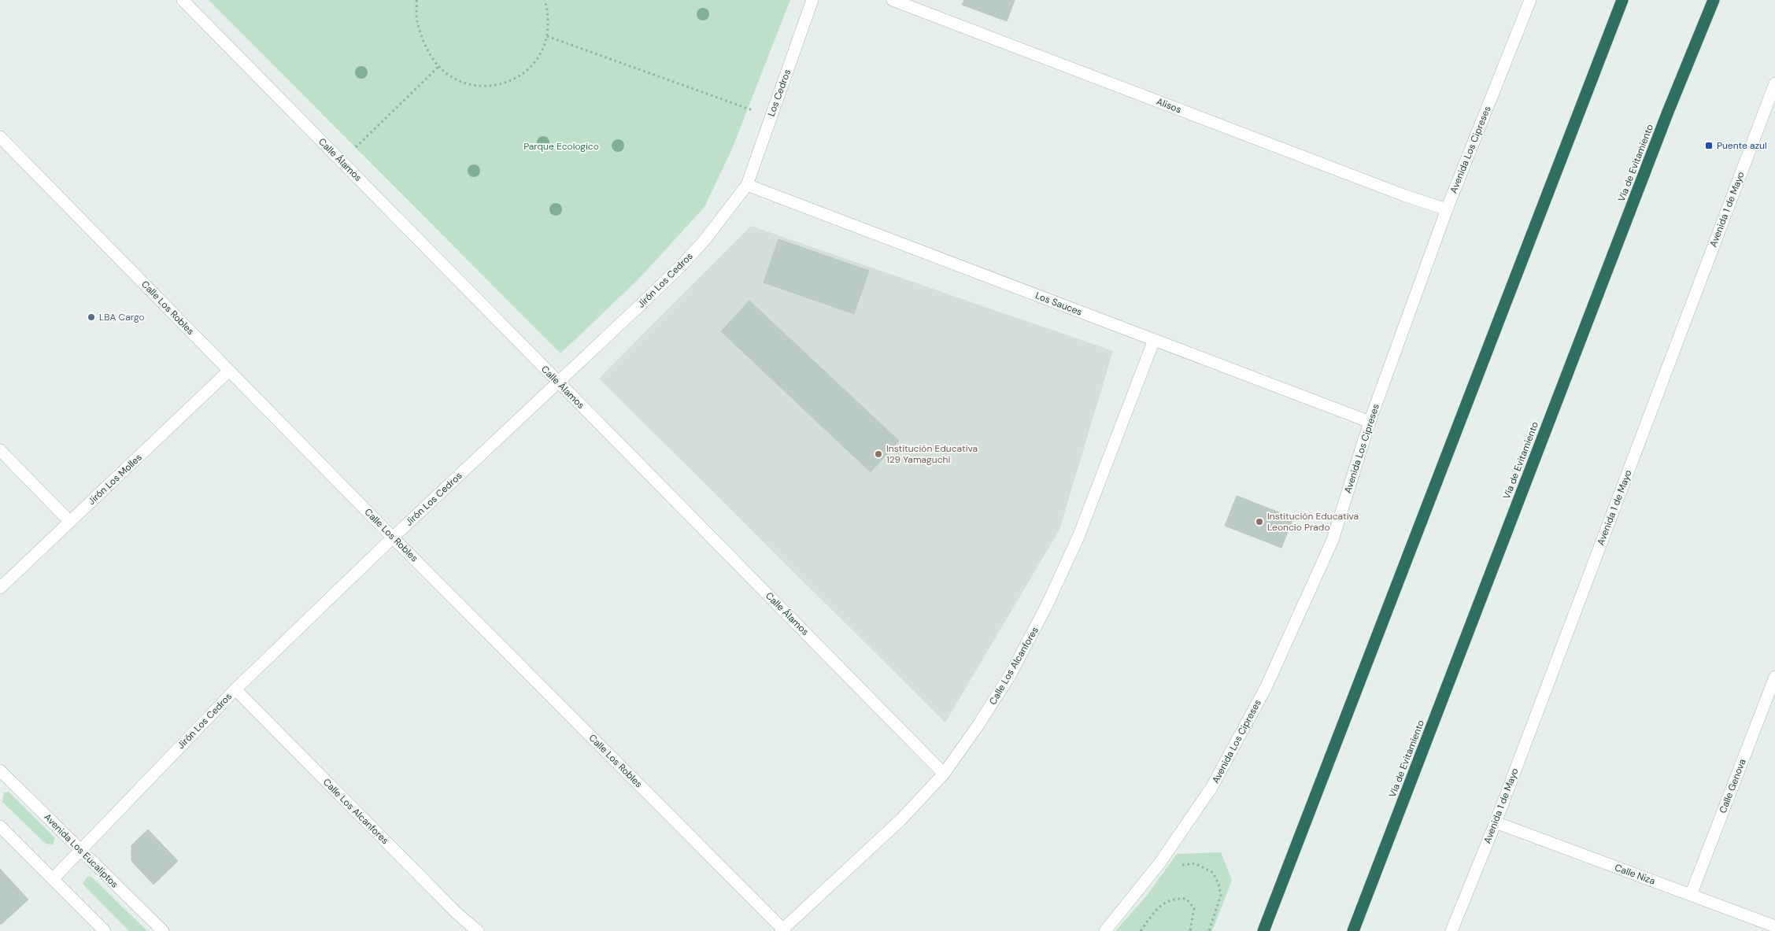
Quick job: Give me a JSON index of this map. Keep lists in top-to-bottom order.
{
  "streets": {
    "highway": ["Vía de Evitamiento"],
    "street": [
      "Los Cedros",
      "Alisos",
      "Avenida Los Cipreses",
      "Calle Álamos",
      "Avenida 1 de Mayo",
      "Jirón Los Cedros",
      "Los Sauces",
      "Calle Los Robles",
      "Jirón Los Molles",
      "Calle Los Alcanfores",
      "Calle Genova",
      "Avenida Los Eucaliptos",
      "Calle Niza"
    ]
  },
  "crossings": [
    ["Los Cedros", "Jirón Los Cedros"],
    ["Los Cedros", "Los Sauces"],
    ["Alisos", "Avenida Los Cipreses"],
    ["Avenida Los Cipreses", "Los Sauces"],
    ["Calle Álamos", "Jirón Los Cedros"],
    ["Calle Álamos", "Calle Los Alcanfores"],
    ["Avenida 1 de Mayo", "Calle Niza"],
    ["Jirón Los Cedros", "Los Sauces"],
    ["Jirón Los Cedros", "Calle Los Robles"],
    ["Jirón Los Cedros", "Calle Los Alcanfores"],
    ["Jirón Los Cedros", "Avenida Los Eucaliptos"],
    ["Los Sauces", "Calle Los Alcanfores"],
    ["Calle Los Robles", "Jirón Los Molles"],
    ["Calle Los Robles", "Calle Los Alcanfores"],
    ["Calle Genova", "Calle Niza"]
  ],
  "parks": ["Parque Ecologico"],
  "places": {
    "transit": ["Puente azul"],
    "other": ["LBA Cargo", "Institución Educativa 129 Yamaguchi", "Institución Educativa Leoncio Prado"]
  }
}
